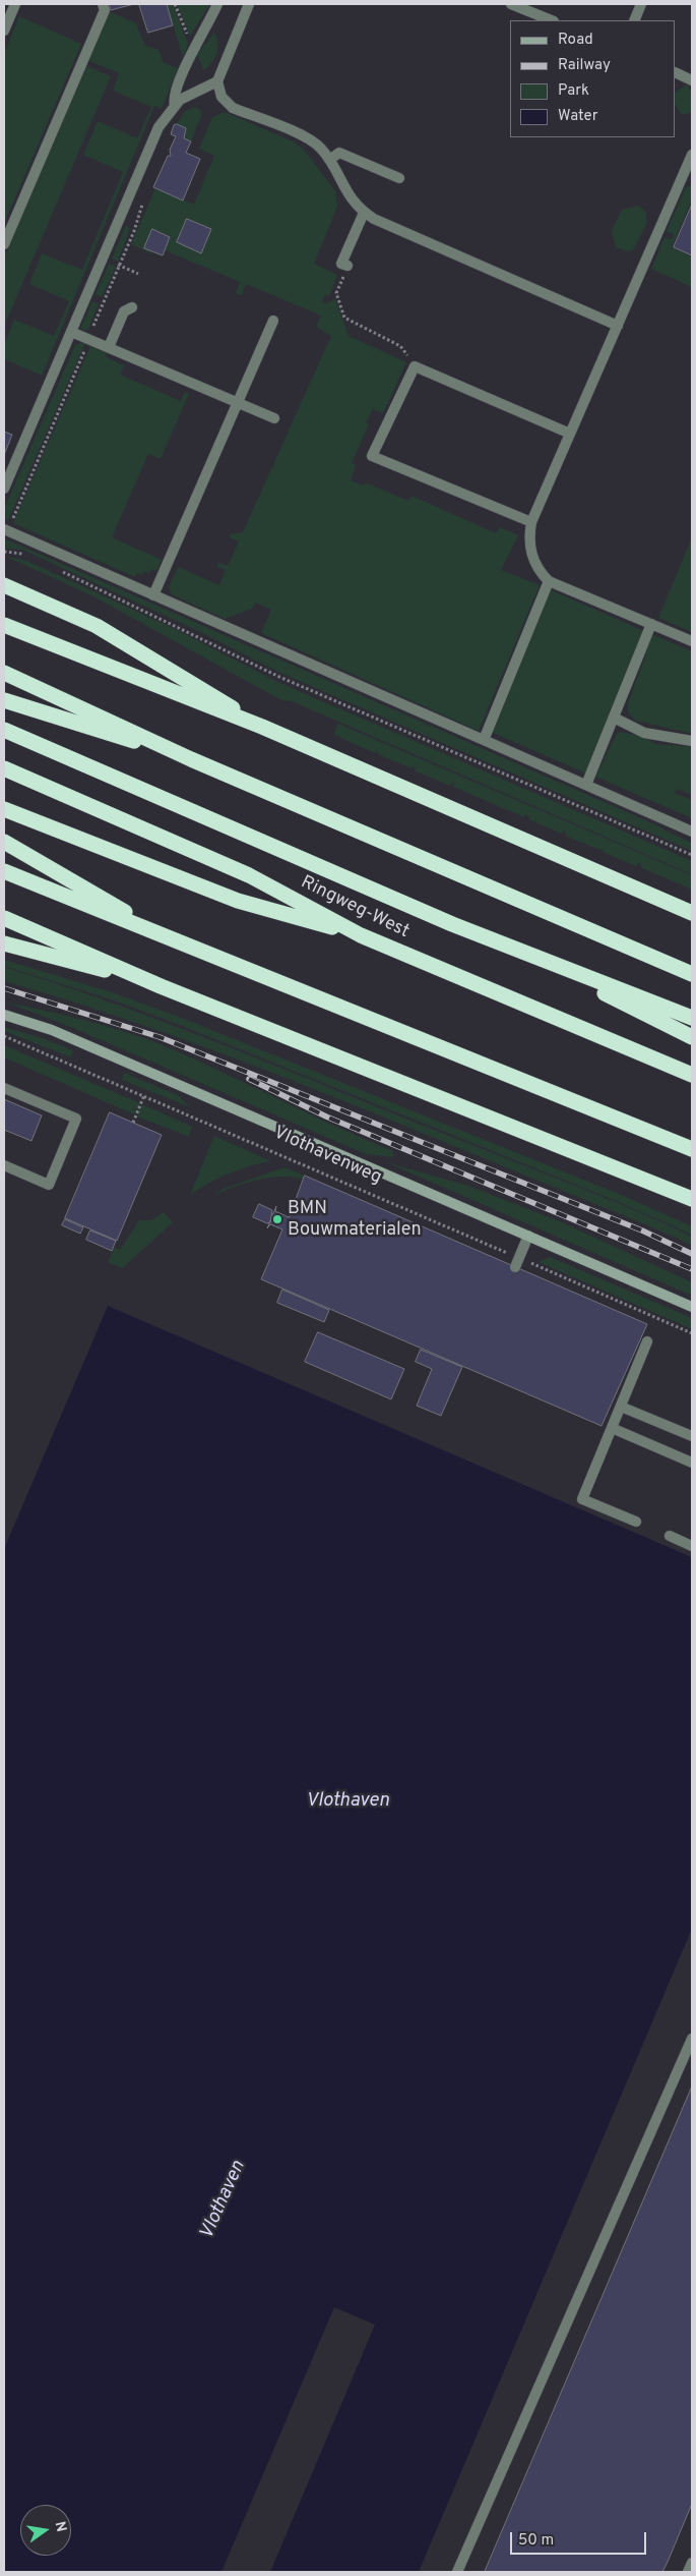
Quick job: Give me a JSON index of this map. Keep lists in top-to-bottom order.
{
  "streets": {
    "highway": ["Ringweg-West"],
    "main road": ["Vlothavenweg"]
  },
  "water": ["Vlothaven"],
  "places": ["BMN Bouwmaterialen"],
  "legend": [
    "Road",
    "Railway",
    "Park",
    "Water"
  ],
  "scale_bar": "50 m",
  "north": "right"
}
